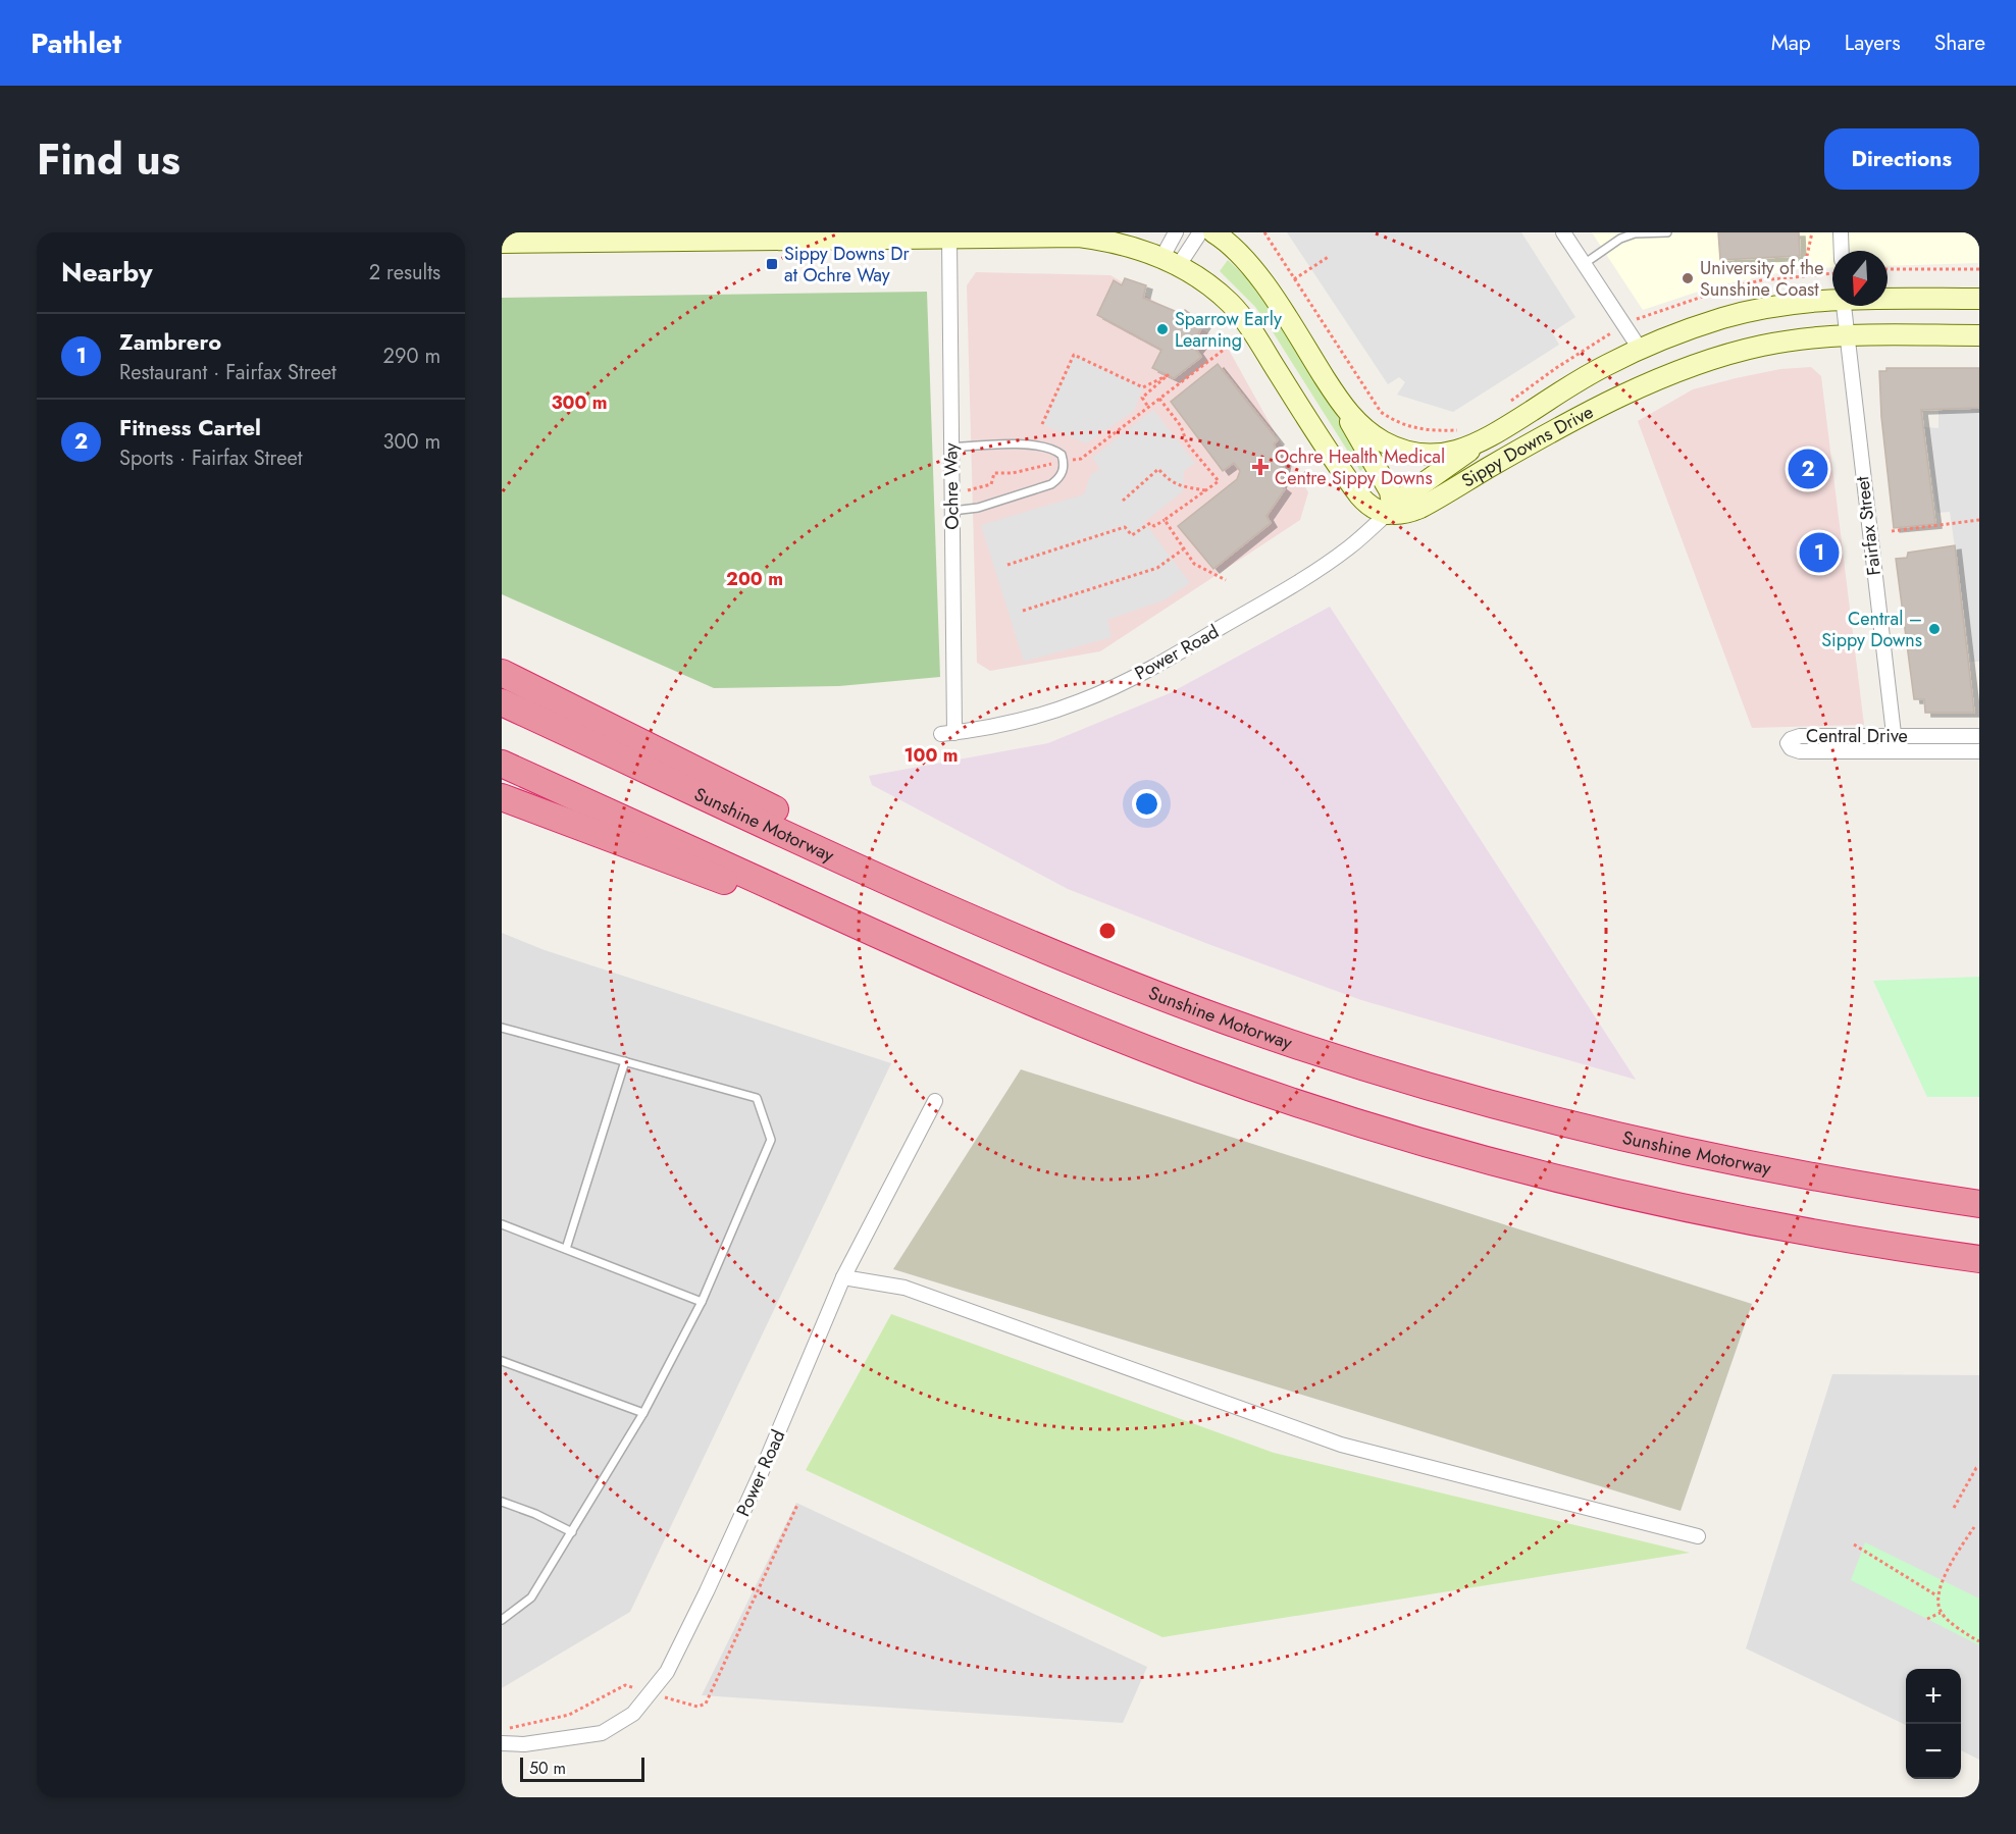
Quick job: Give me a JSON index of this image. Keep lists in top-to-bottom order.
{
  "streets": {
    "highway": ["Sunshine Motorway"],
    "main road": ["Sippy Downs Drive"],
    "street": [
      "Ochre Way",
      "Fairfax Street",
      "Power Road",
      "Central Drive"
    ]
  },
  "crossings": [
    ["Sippy Downs Drive", "Fairfax Street"],
    ["Sippy Downs Drive", "Power Road"],
    ["Ochre Way", "Power Road"],
    ["Fairfax Street", "Central Drive"]
  ],
  "places": {
    "transit": ["Sippy Downs Dr at Ochre Way"],
    "other": ["University of the Sunshine Coast", "Sparrow Early Learning", "Central – Sippy Downs"],
    "health": ["Ochre Health Medical Centre Sippy Downs"]
  },
  "scale_bar": "50 m",
  "north": "bottom",
  "page": {
    "header": "Pathlet",
    "nav": ["Map", "Layers", "Share"],
    "title": "Find us",
    "buttons": "Directions",
    "heading": ["Nearby", "2 results"],
    "list": [
      {
        "mark": "1",
        "name": "Zambrero",
        "note": "Restaurant · Fairfax Street",
        "value": "290 m"
      },
      {
        "mark": "2",
        "name": "Fitness Cartel",
        "note": "Sports · Fairfax Street",
        "value": "300 m"
      }
    ],
    "pins": ["2", "1"],
    "map_buttons": ["+", "−"],
    "scale": "50 m"
  },
  "rings": ["300 m", "200 m", "100 m"]
}
